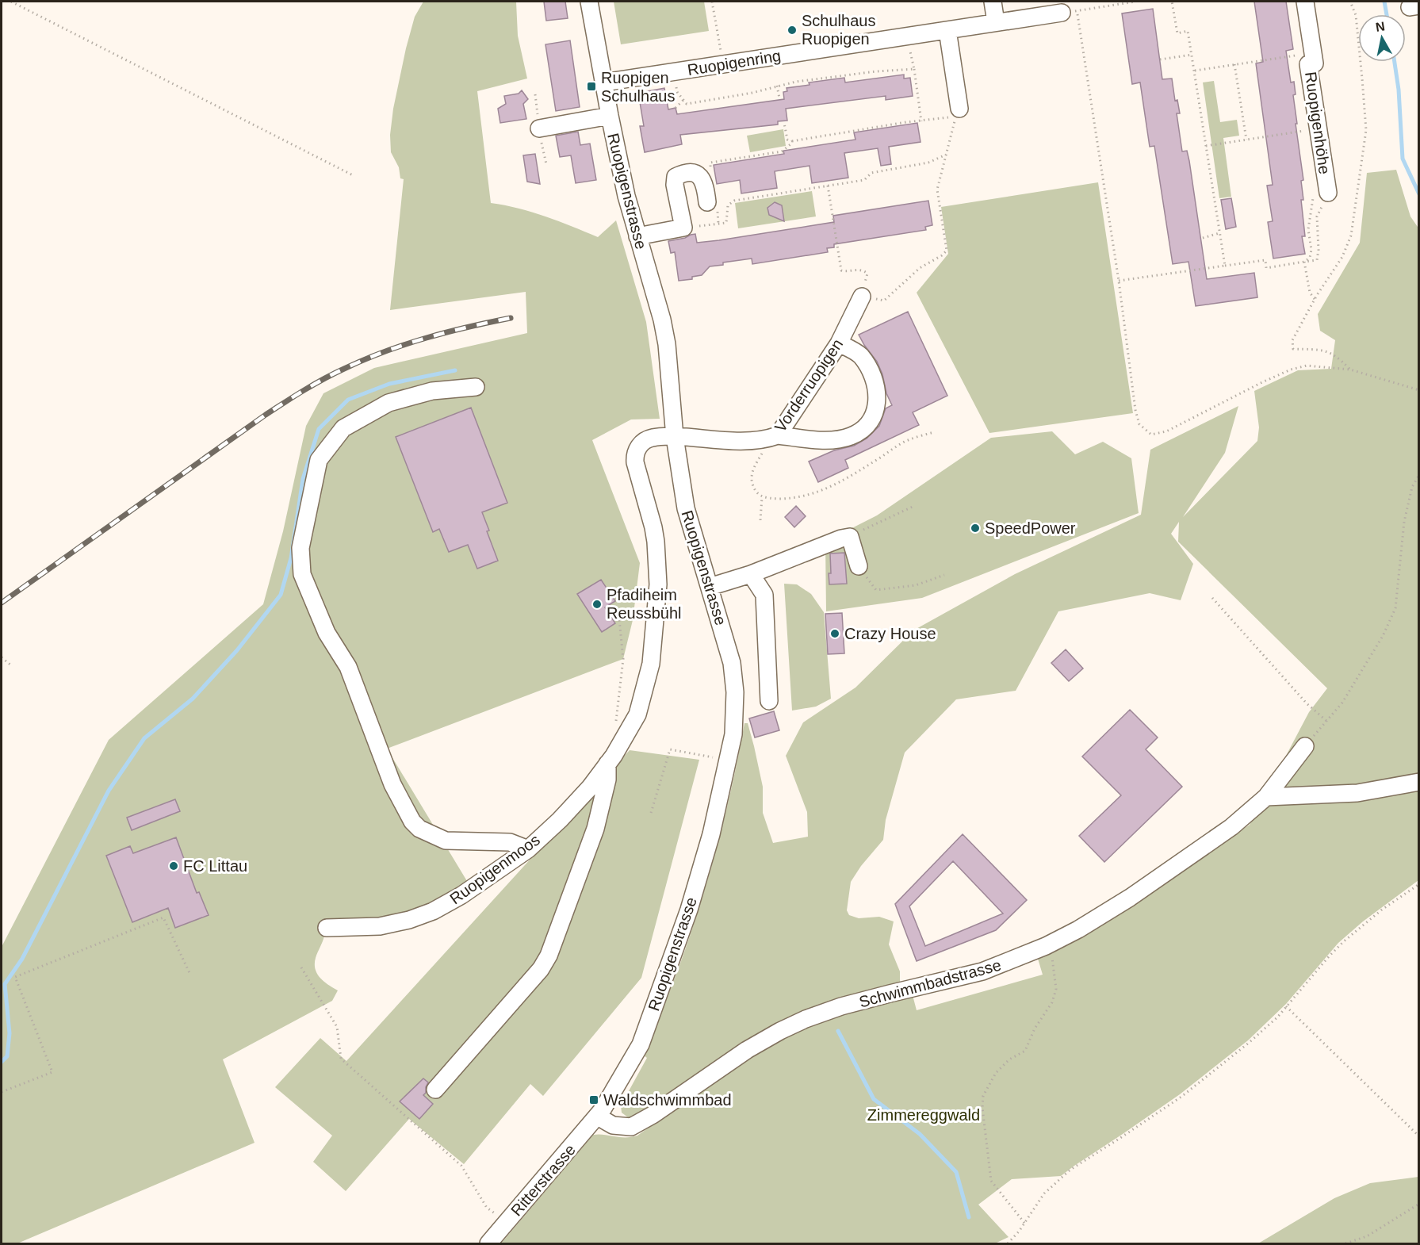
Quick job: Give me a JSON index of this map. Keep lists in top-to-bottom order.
{
  "streets": {
    "street": [
      "Ruopigenring",
      "Ruopigenhöhe",
      "Ruopigenstrasse",
      "Vorderruopigen",
      "Ruopigenmoos",
      "Schwimmbadstrasse",
      "Ritterstrasse"
    ]
  },
  "crossings": [
    ["Ruopigenring", "Ruopigenstrasse"],
    ["Ruopigenstrasse", "Vorderruopigen"],
    ["Ruopigenstrasse", "Ruopigenmoos"],
    ["Ruopigenstrasse", "Schwimmbadstrasse"],
    ["Ruopigenstrasse", "Ritterstrasse"],
    ["Vorderruopigen", "Ruopigenmoos"],
    ["Schwimmbadstrasse", "Ritterstrasse"]
  ],
  "parks": ["Zimmereggwald"],
  "places": {
    "other": [
      "Schulhaus Ruopigen",
      "SpeedPower",
      "Pfadiheim Reussbühl",
      "Crazy House",
      "FC Littau"
    ],
    "transit": ["Ruopigen Schulhaus", "Waldschwimmbad"]
  },
  "north": "top"
}
